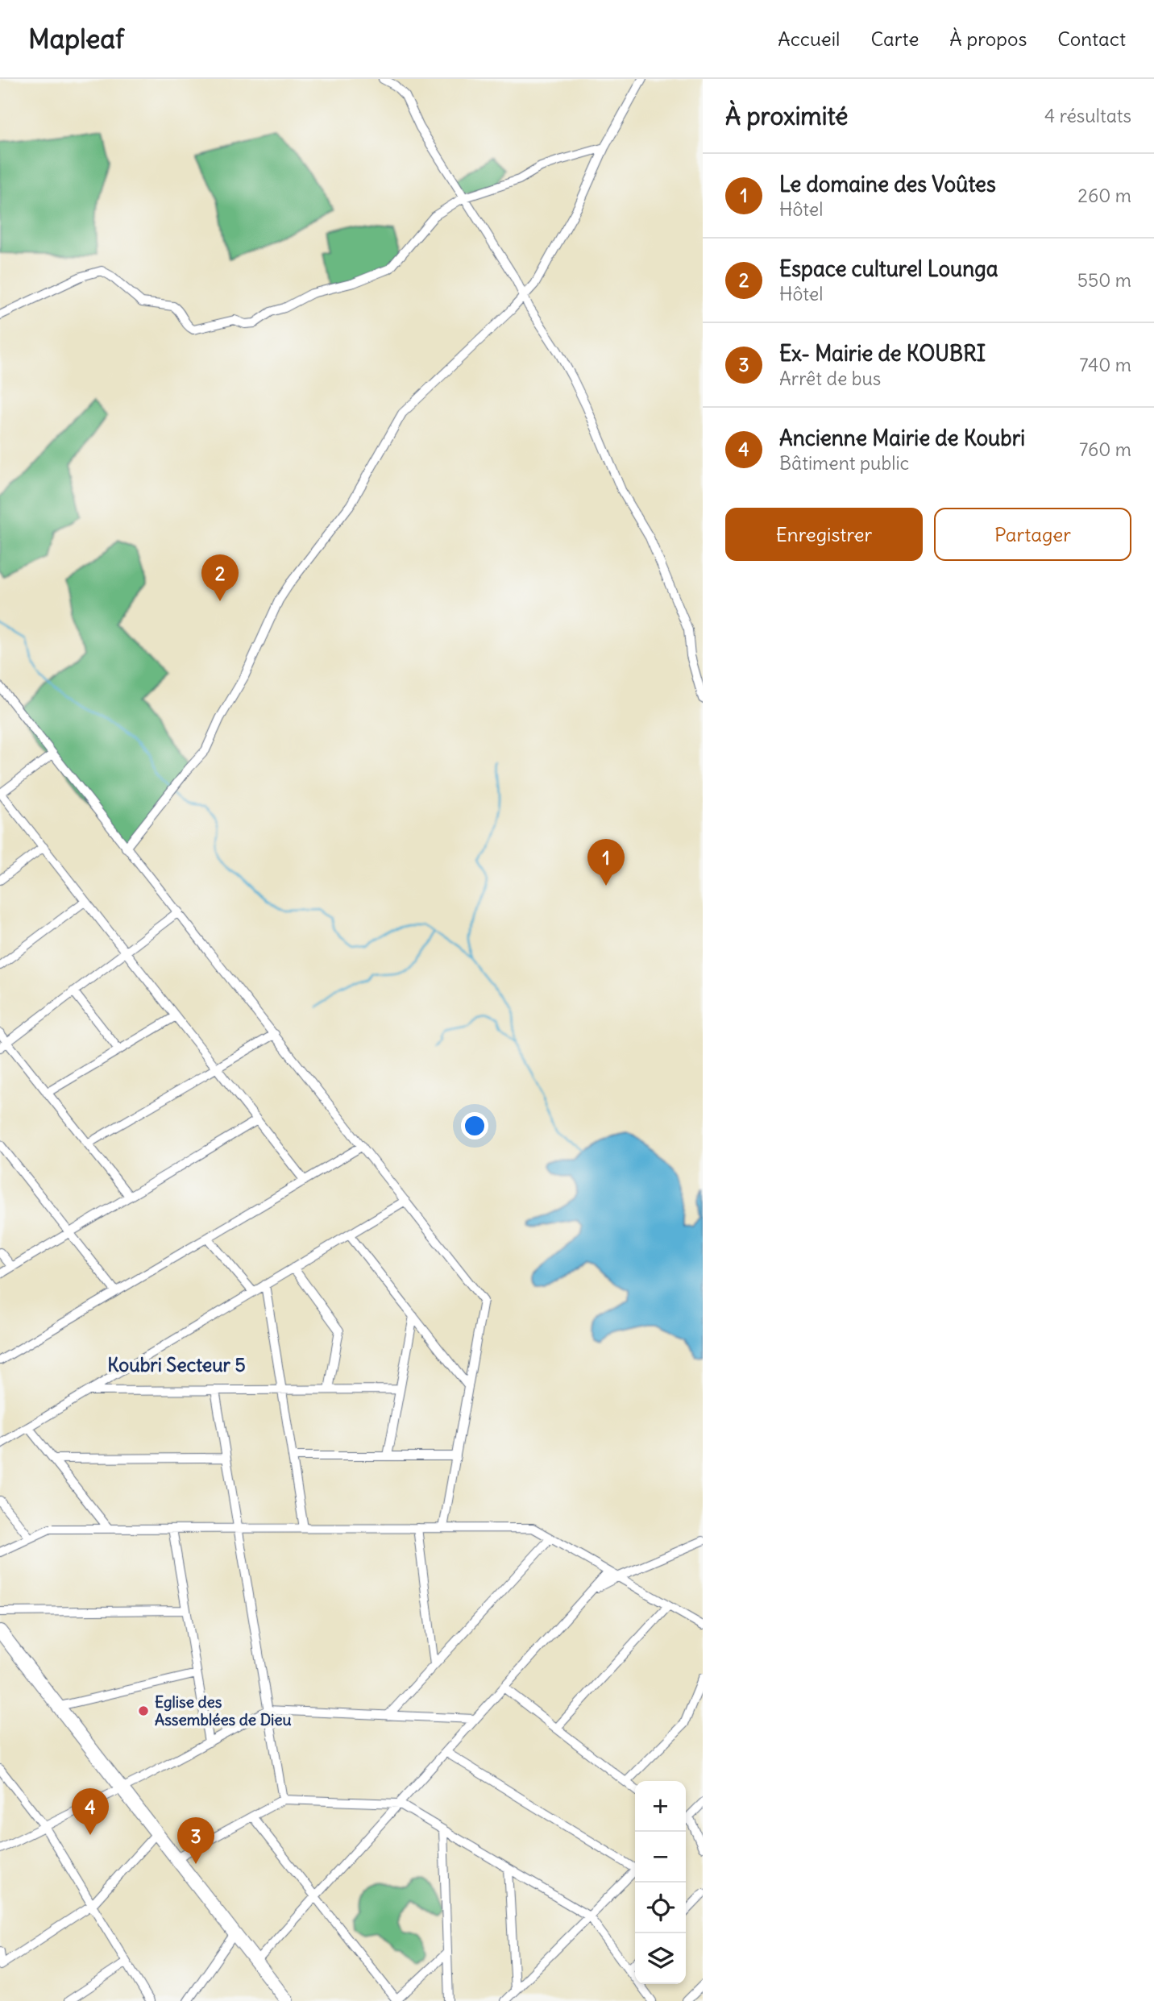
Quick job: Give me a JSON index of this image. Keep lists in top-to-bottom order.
{
  "districts": ["Koubri Secteur 5"],
  "places": ["Eglise des Assemblées de Dieu"],
  "page": {
    "header": "Mapleaf",
    "nav": [
      "Accueil",
      "Carte",
      "À propos",
      "Contact"
    ],
    "heading": ["À proximité", "4 résultats"],
    "list": [
      {
        "mark": "1",
        "name": "Le domaine des Voûtes",
        "note": "Hôtel",
        "value": "260 m"
      },
      {
        "mark": "2",
        "name": "Espace culturel Lounga",
        "note": "Hôtel",
        "value": "550 m"
      },
      {
        "mark": "3",
        "name": "Ex- Mairie de KOUBRI",
        "note": "Arrêt de bus",
        "value": "740 m"
      },
      {
        "mark": "4",
        "name": "Ancienne Mairie de Koubri",
        "note": "Bâtiment public",
        "value": "760 m"
      }
    ],
    "buttons": ["Enregistrer", "Partager"],
    "pins": [
      "2",
      "1",
      "4",
      "3"
    ],
    "map_buttons": ["+", "−"]
  }
}
